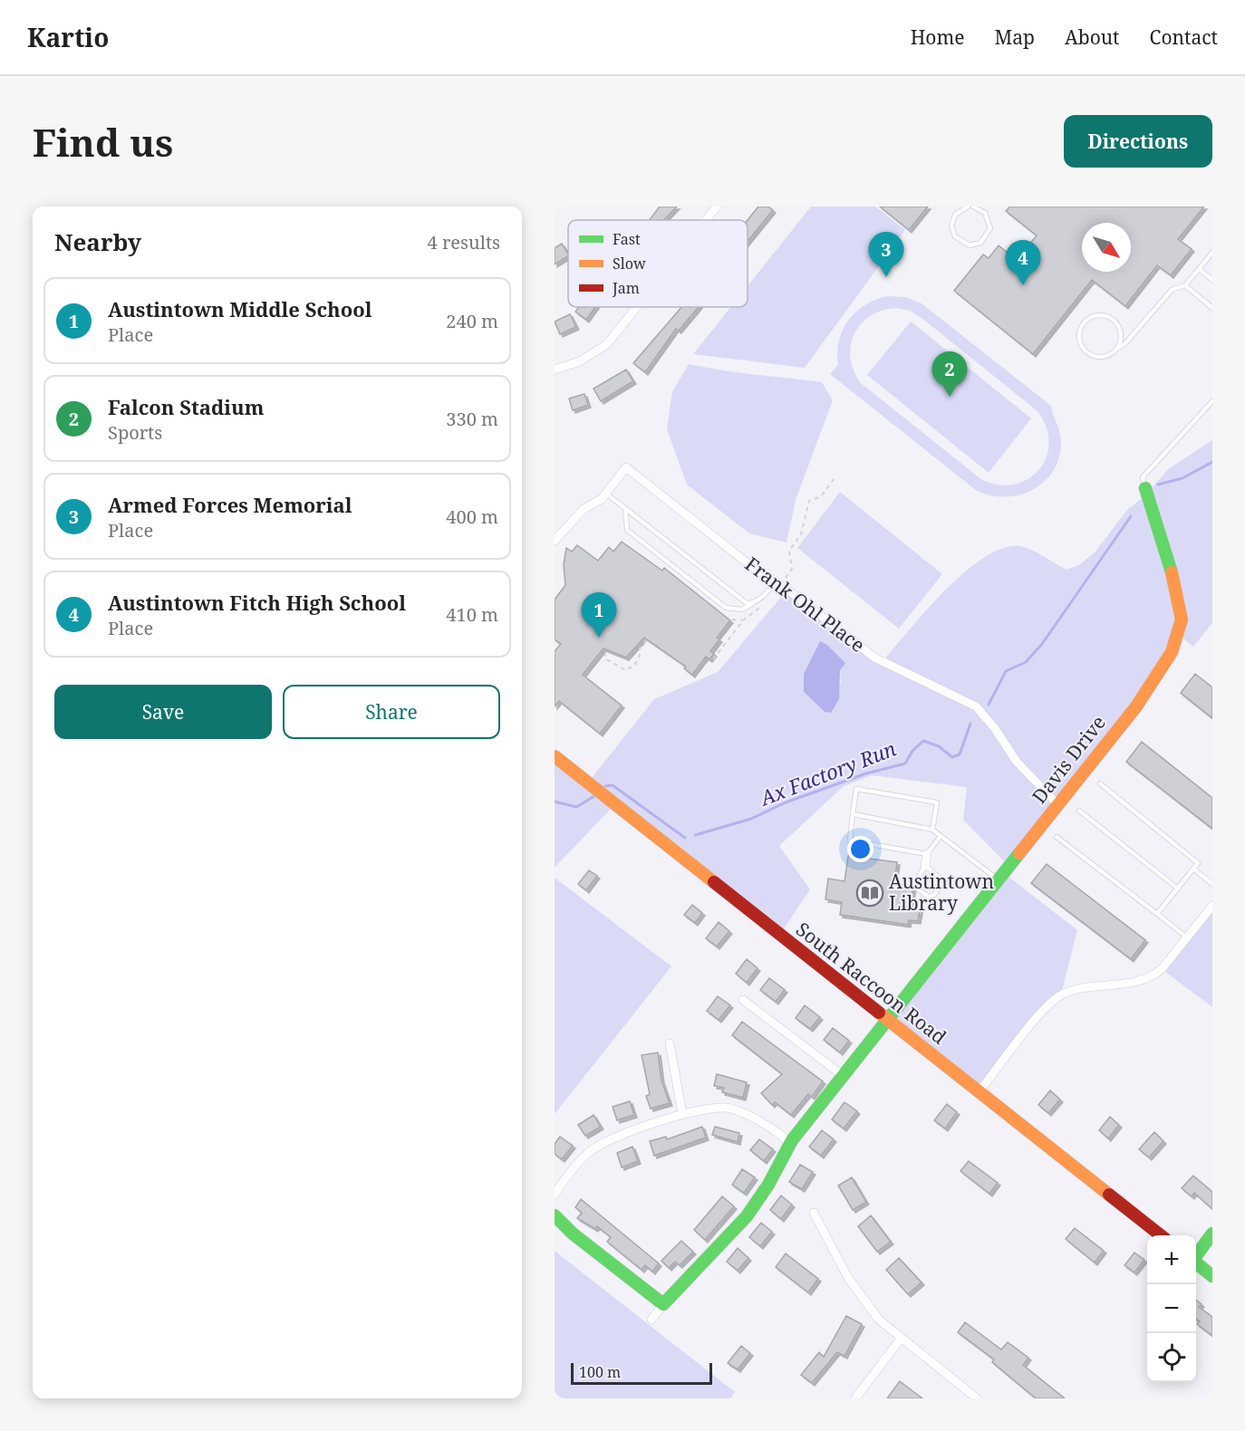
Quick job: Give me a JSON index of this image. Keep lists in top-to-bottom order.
{
  "streets": {
    "street": ["Frank Ohl Place", "Davis Drive", "South Raccoon Road"]
  },
  "crossings": [
    ["Frank Ohl Place", "Davis Drive"],
    ["Davis Drive", "South Raccoon Road"]
  ],
  "water": ["Ax Factory Run"],
  "places": {
    "library": ["Austintown Library"]
  },
  "legend": ["Fast", "Slow", "Jam"],
  "scale_bar": "100 m",
  "north": "bottom right",
  "page": {
    "header": "Kartio",
    "nav": [
      "Home",
      "Map",
      "About",
      "Contact"
    ],
    "buttons": [
      "Directions",
      ["Save", "Share"]
    ],
    "title": "Find us",
    "heading": ["Nearby", "4 results"],
    "pins": [
      "3",
      "4",
      "2",
      "1"
    ],
    "list": [
      {
        "mark": "1",
        "name": "Austintown Middle School",
        "note": "Place",
        "value": "240 m"
      },
      {
        "mark": "2",
        "name": "Falcon Stadium",
        "note": "Sports",
        "value": "330 m"
      },
      {
        "mark": "3",
        "name": "Armed Forces Memorial",
        "note": "Place",
        "value": "400 m"
      },
      {
        "mark": "4",
        "name": "Austintown Fitch High School",
        "note": "Place",
        "value": "410 m"
      }
    ],
    "map_buttons": ["+", "−"],
    "scale": "100 m"
  }
}
